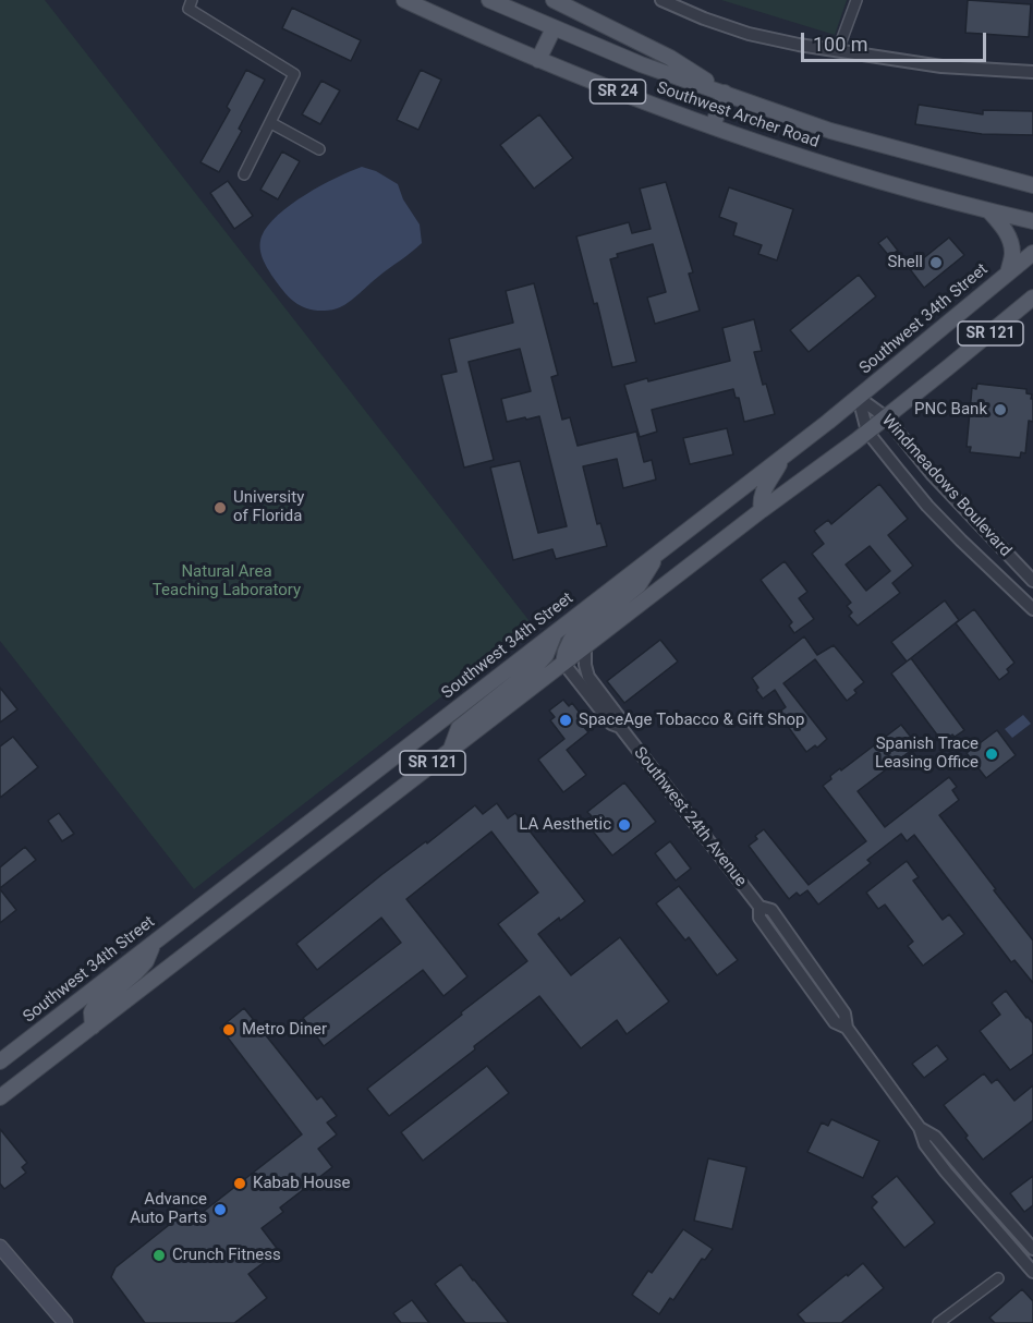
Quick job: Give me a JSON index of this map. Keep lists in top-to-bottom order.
{
  "streets": {
    "main road": [
      "SR 24",
      "Southwest Archer Road",
      "Southwest 34th Street",
      "SR 121"
    ],
    "street": ["Windmeadows Boulevard", "Southwest 24th Avenue"]
  },
  "crossings": [
    ["Southwest 34th Street", "Windmeadows Boulevard"],
    ["SR 121", "Windmeadows Boulevard"],
    ["SR 121", "Southwest 24th Avenue"]
  ],
  "parks": ["Natural Area Teaching Laboratory"],
  "places": [
    "Shell",
    "PNC Bank",
    "University of Florida",
    "SpaceAge Tobacco & Gift Shop",
    "Spanish Trace Leasing Office",
    "LA Aesthetic",
    "Metro Diner",
    "Kabab House",
    "Advance Auto Parts",
    "Crunch Fitness"
  ],
  "scale_bar": "100 m"
}
